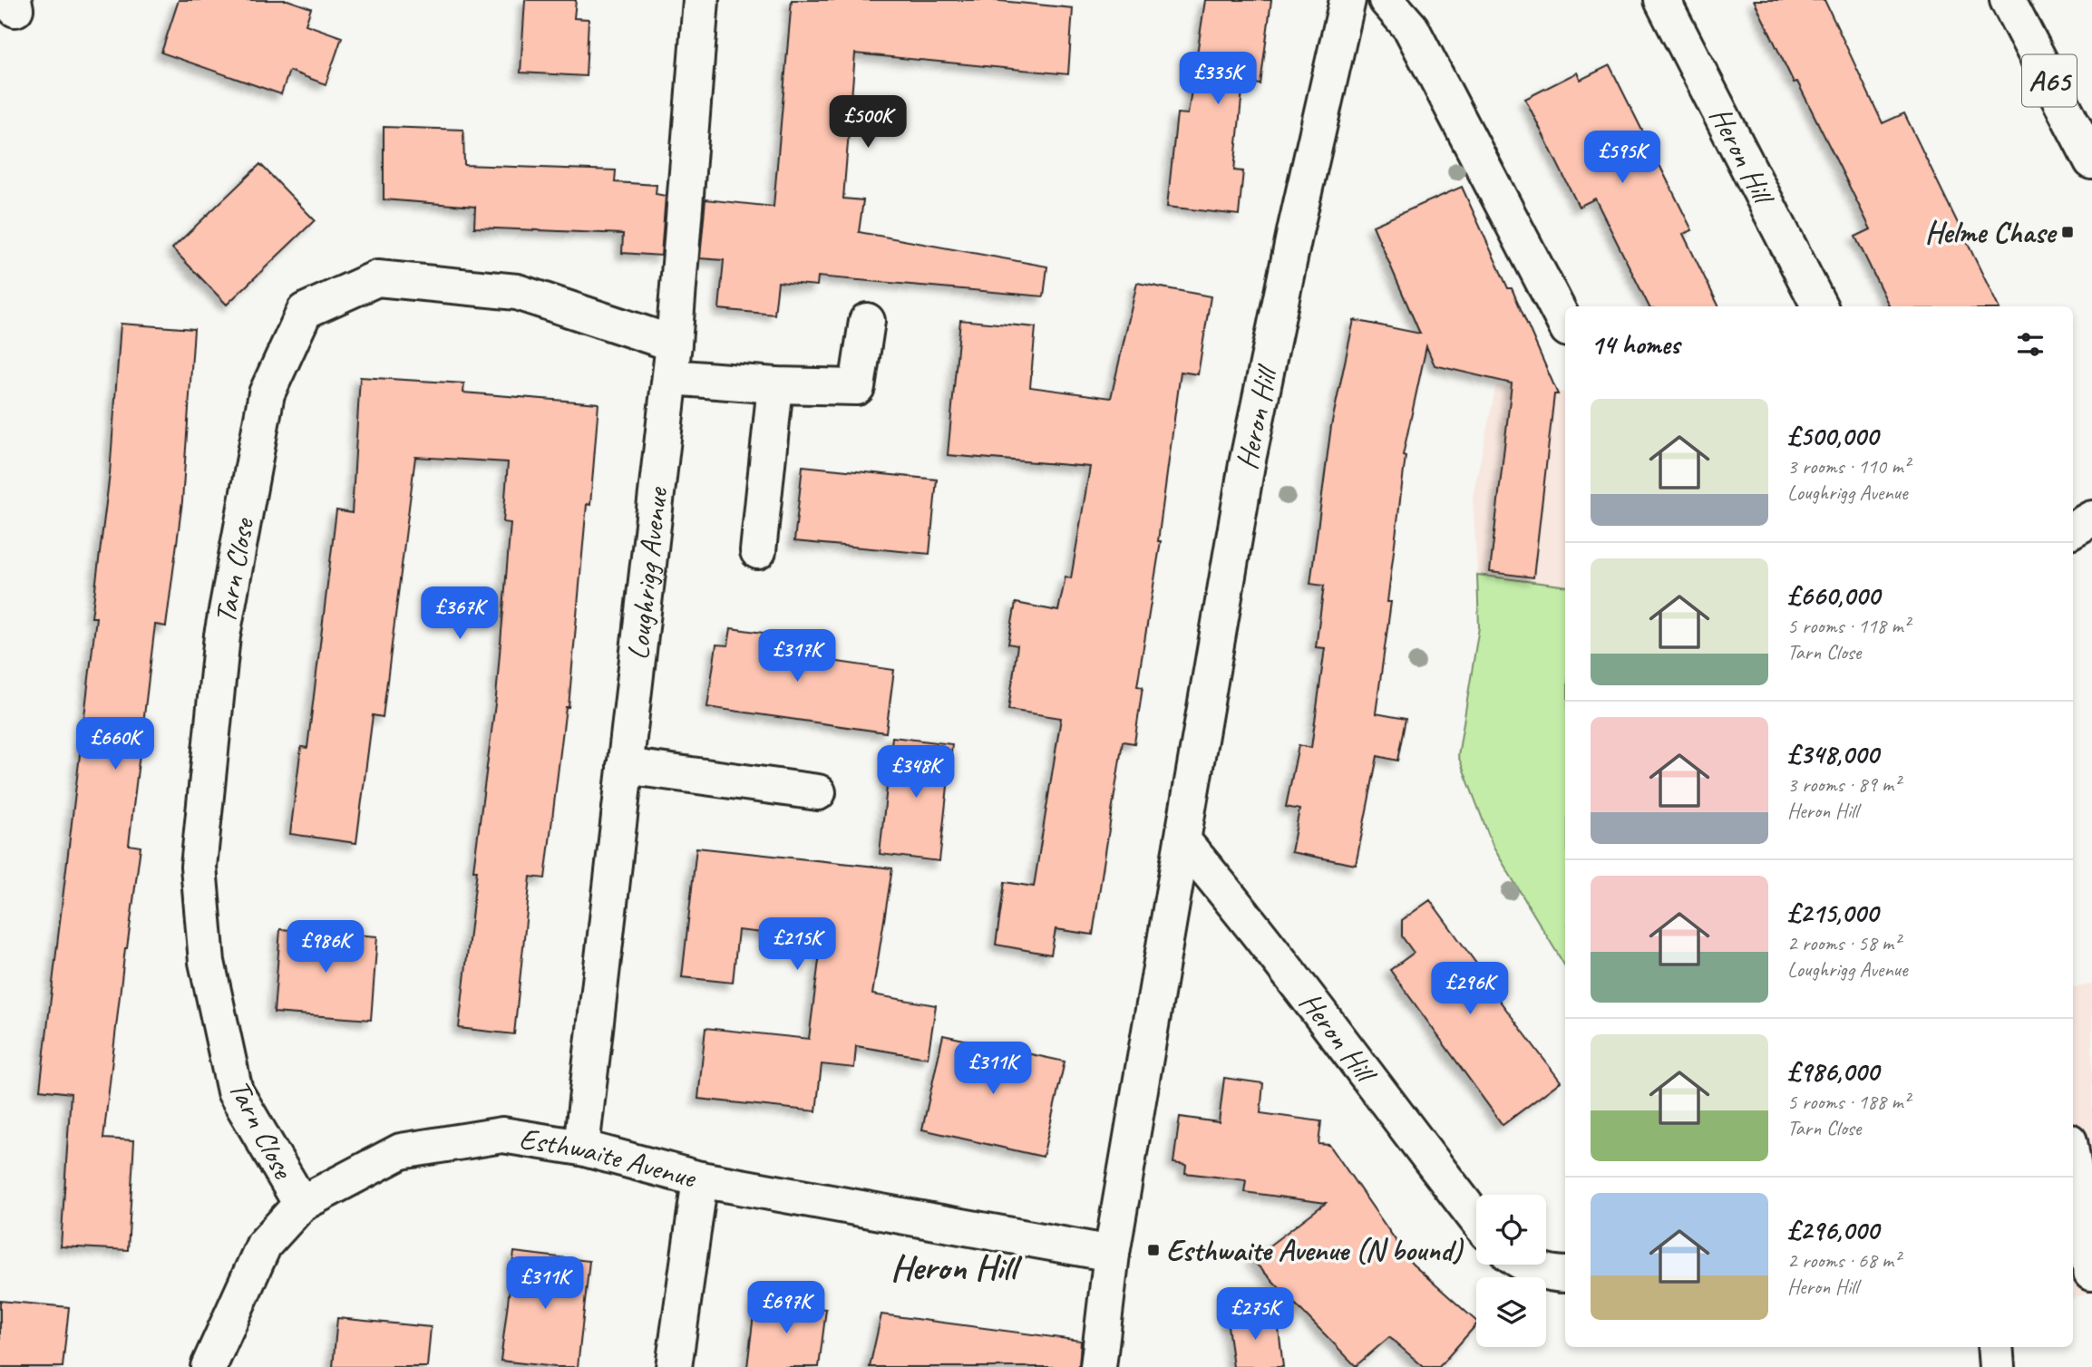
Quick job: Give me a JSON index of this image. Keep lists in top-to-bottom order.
{
  "streets": {
    "street": [
      "A65",
      "Heron Hill",
      "Tarn Close",
      "Loughrigg Avenue",
      "Esthwaite Avenue"
    ]
  },
  "crossings": [
    ["Heron Hill", "Esthwaite Avenue"],
    ["Tarn Close", "Loughrigg Avenue"],
    ["Tarn Close", "Esthwaite Avenue"],
    ["Loughrigg Avenue", "Esthwaite Avenue"]
  ],
  "districts": ["Heron Hill"],
  "places": {
    "transit": ["Helme Chase", "Esthwaite Avenue (N bound)"]
  },
  "page": {
    "price": [
      "£335K",
      "£500K",
      "£595K",
      "£367K",
      "£317K",
      "£660K",
      "£348K",
      "£215K",
      "£986K",
      "£296K",
      "£311K",
      "£311K",
      "£697K",
      "£275K"
    ],
    "heading": "14 homes",
    "list": [
      {
        "name": "£500,000",
        "note": "3 rooms · 110 m² · Loughrigg Avenue"
      },
      {
        "name": "£660,000",
        "note": "5 rooms · 118 m² · Tarn Close"
      },
      {
        "name": "£348,000",
        "note": "3 rooms · 89 m² · Heron Hill"
      },
      {
        "name": "£215,000",
        "note": "2 rooms · 58 m² · Loughrigg Avenue"
      },
      {
        "name": "£986,000",
        "note": "5 rooms · 188 m² · Tarn Close"
      },
      {
        "name": "£296,000",
        "note": "2 rooms · 68 m² · Heron Hill"
      }
    ]
  }
}
